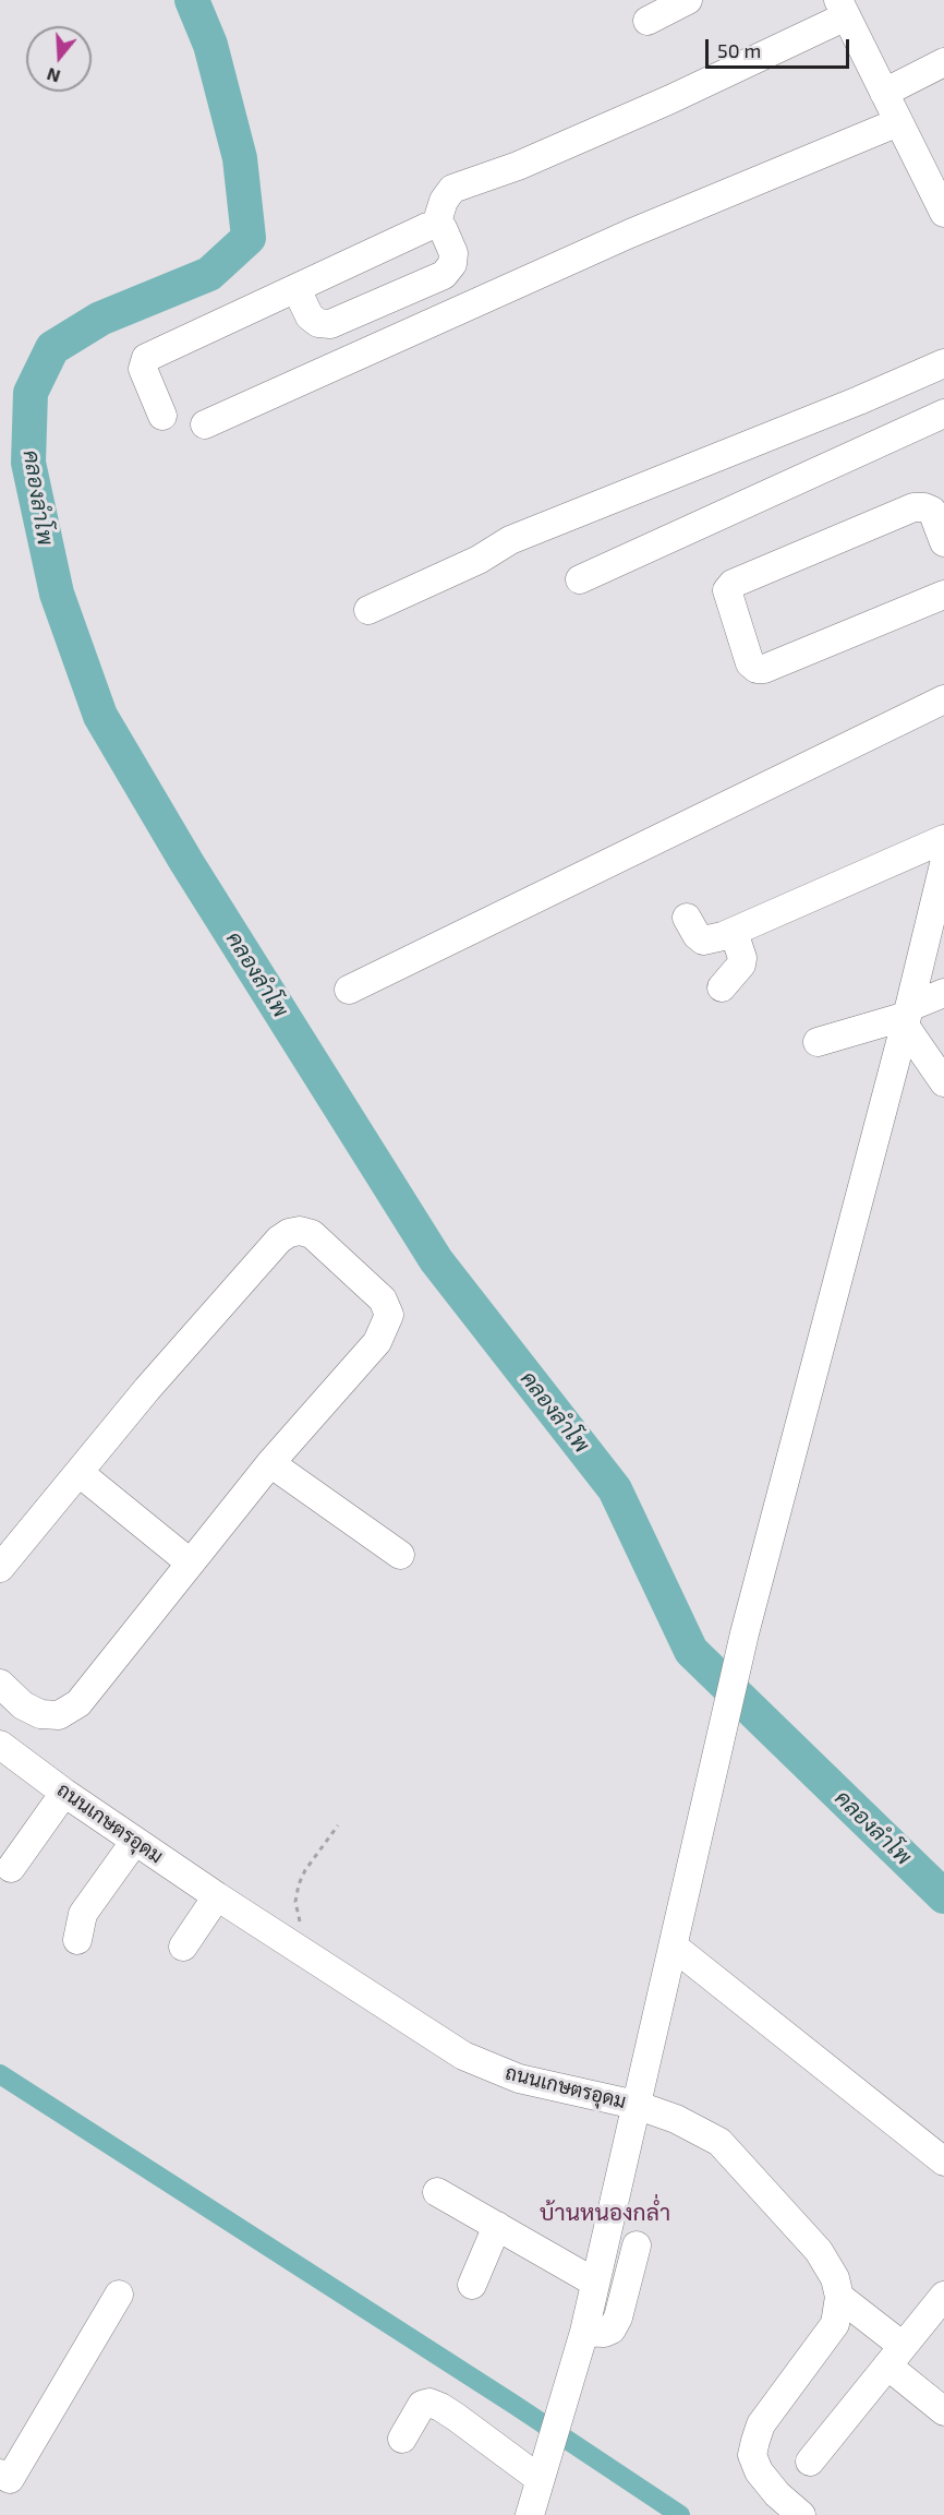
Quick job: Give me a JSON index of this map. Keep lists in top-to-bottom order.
{
  "streets": {
    "street": ["ถนนเกษตรอุดม"]
  },
  "districts": ["บ้านหนองกล่ำ"],
  "water": ["คลองลำโพ"],
  "scale_bar": "50 m",
  "north": "bottom"
}
